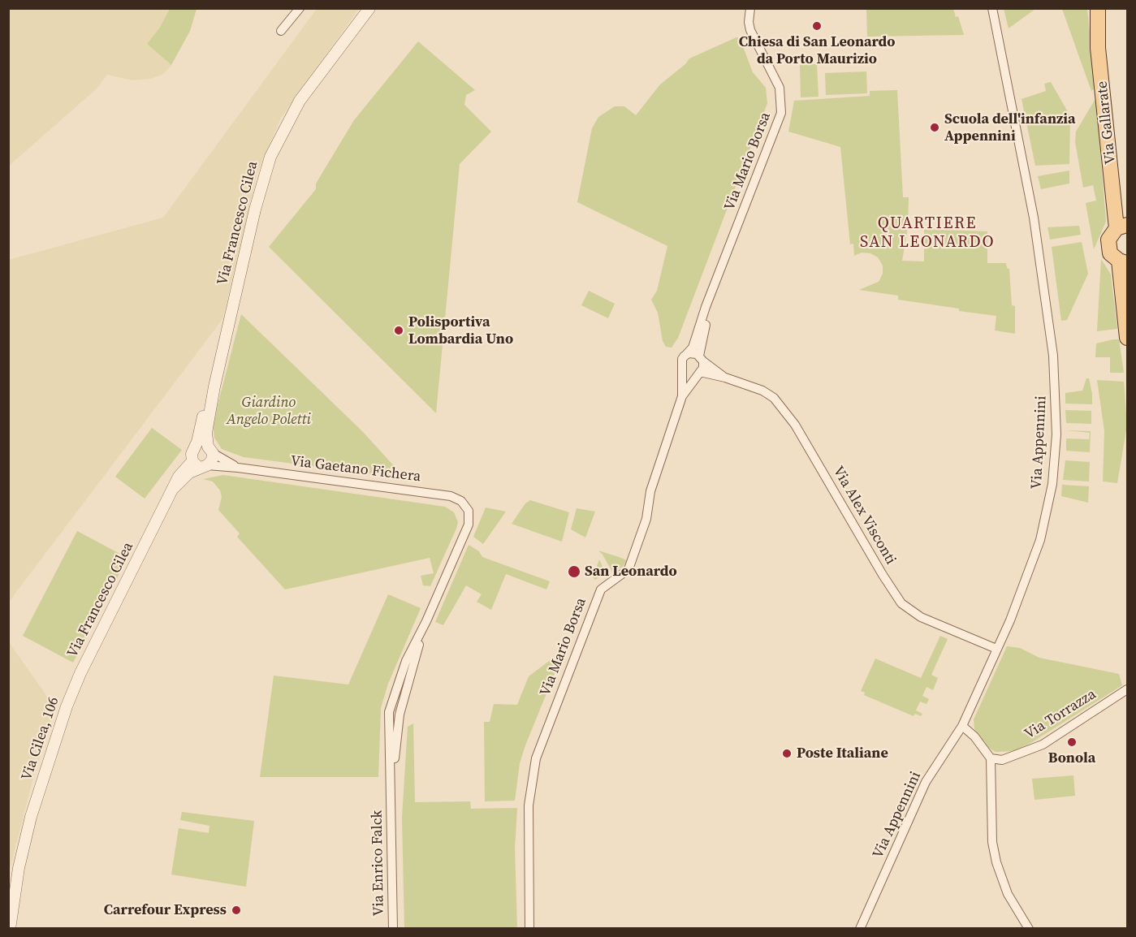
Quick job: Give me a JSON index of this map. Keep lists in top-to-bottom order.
{
  "streets": {
    "main road": ["Via Gallarate"],
    "street": [
      "Via Mario Borsa",
      "Via Francesco Cilea",
      "Via Appennini",
      "Via Gaetano Fichera",
      "Via Alex Visconti",
      "Via Torrazza",
      "Via Cilea, 106",
      "Via Enrico Falck"
    ]
  },
  "crossings": [
    ["Via Mario Borsa", "Via Alex Visconti"],
    ["Via Francesco Cilea", "Via Gaetano Fichera"],
    ["Via Francesco Cilea", "Via Cilea, 106"],
    ["Via Appennini", "Via Alex Visconti"],
    ["Via Gaetano Fichera", "Via Enrico Falck"]
  ],
  "districts": ["QUARTIERE SAN LEONARDO"],
  "parks": ["Giardino Angelo Poletti"],
  "places": [
    "Chiesa di San Leonardo da Porto Maurizio",
    "Scuola dell'infanzia Appennini",
    "Polisportiva Lombardia Uno",
    "San Leonardo",
    "Bonola",
    "Poste Italiane",
    "Carrefour Express"
  ]
}
